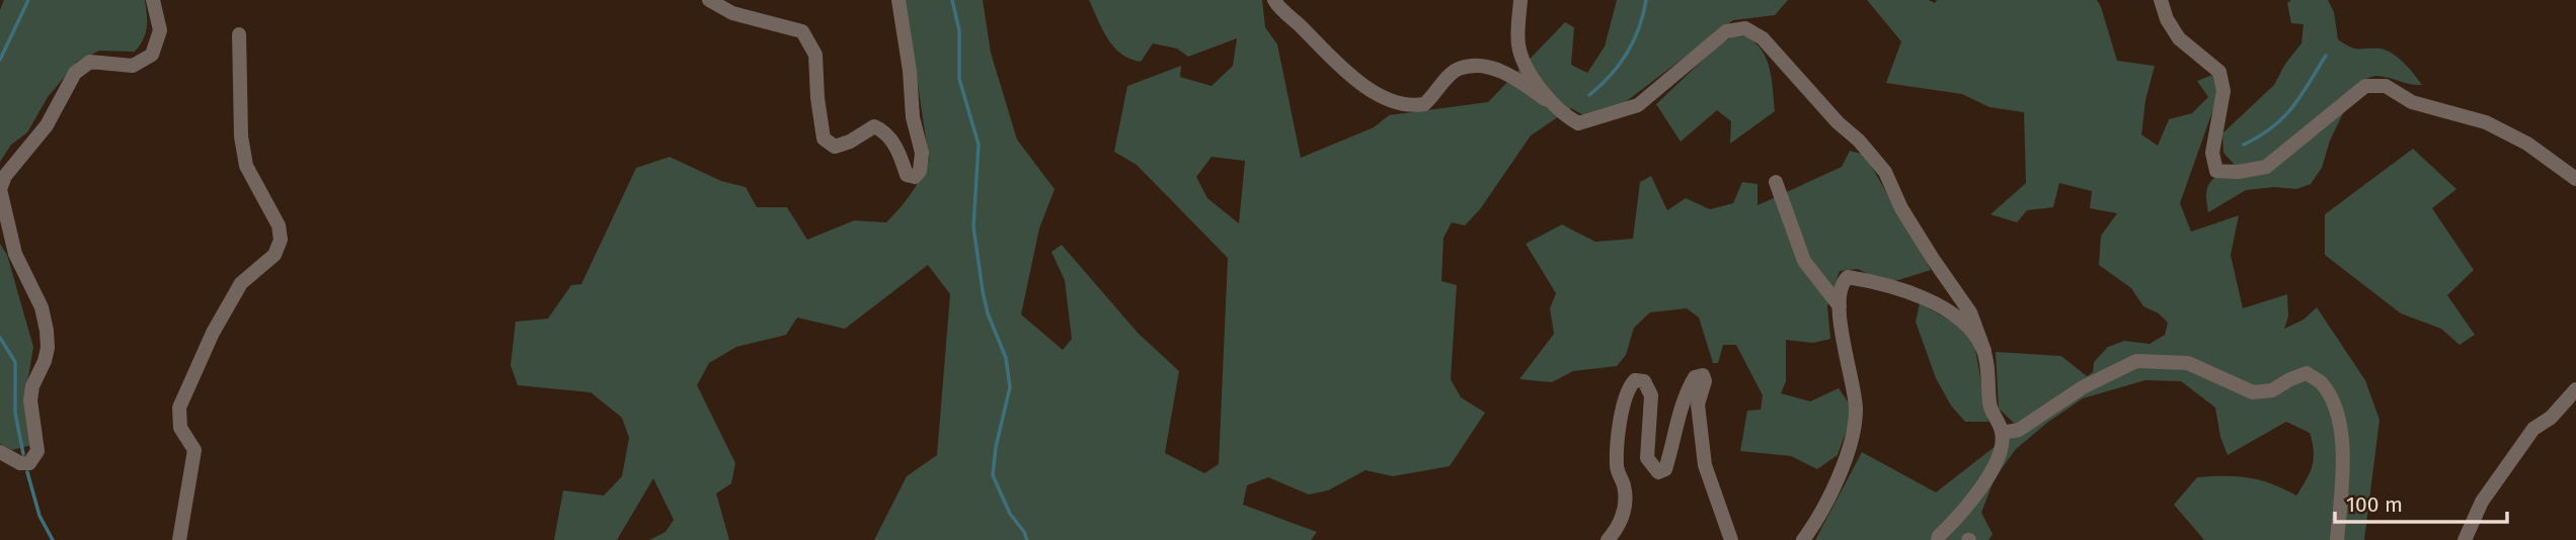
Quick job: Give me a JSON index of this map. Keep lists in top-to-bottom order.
{
  "scale_bar": "100 m"
}
